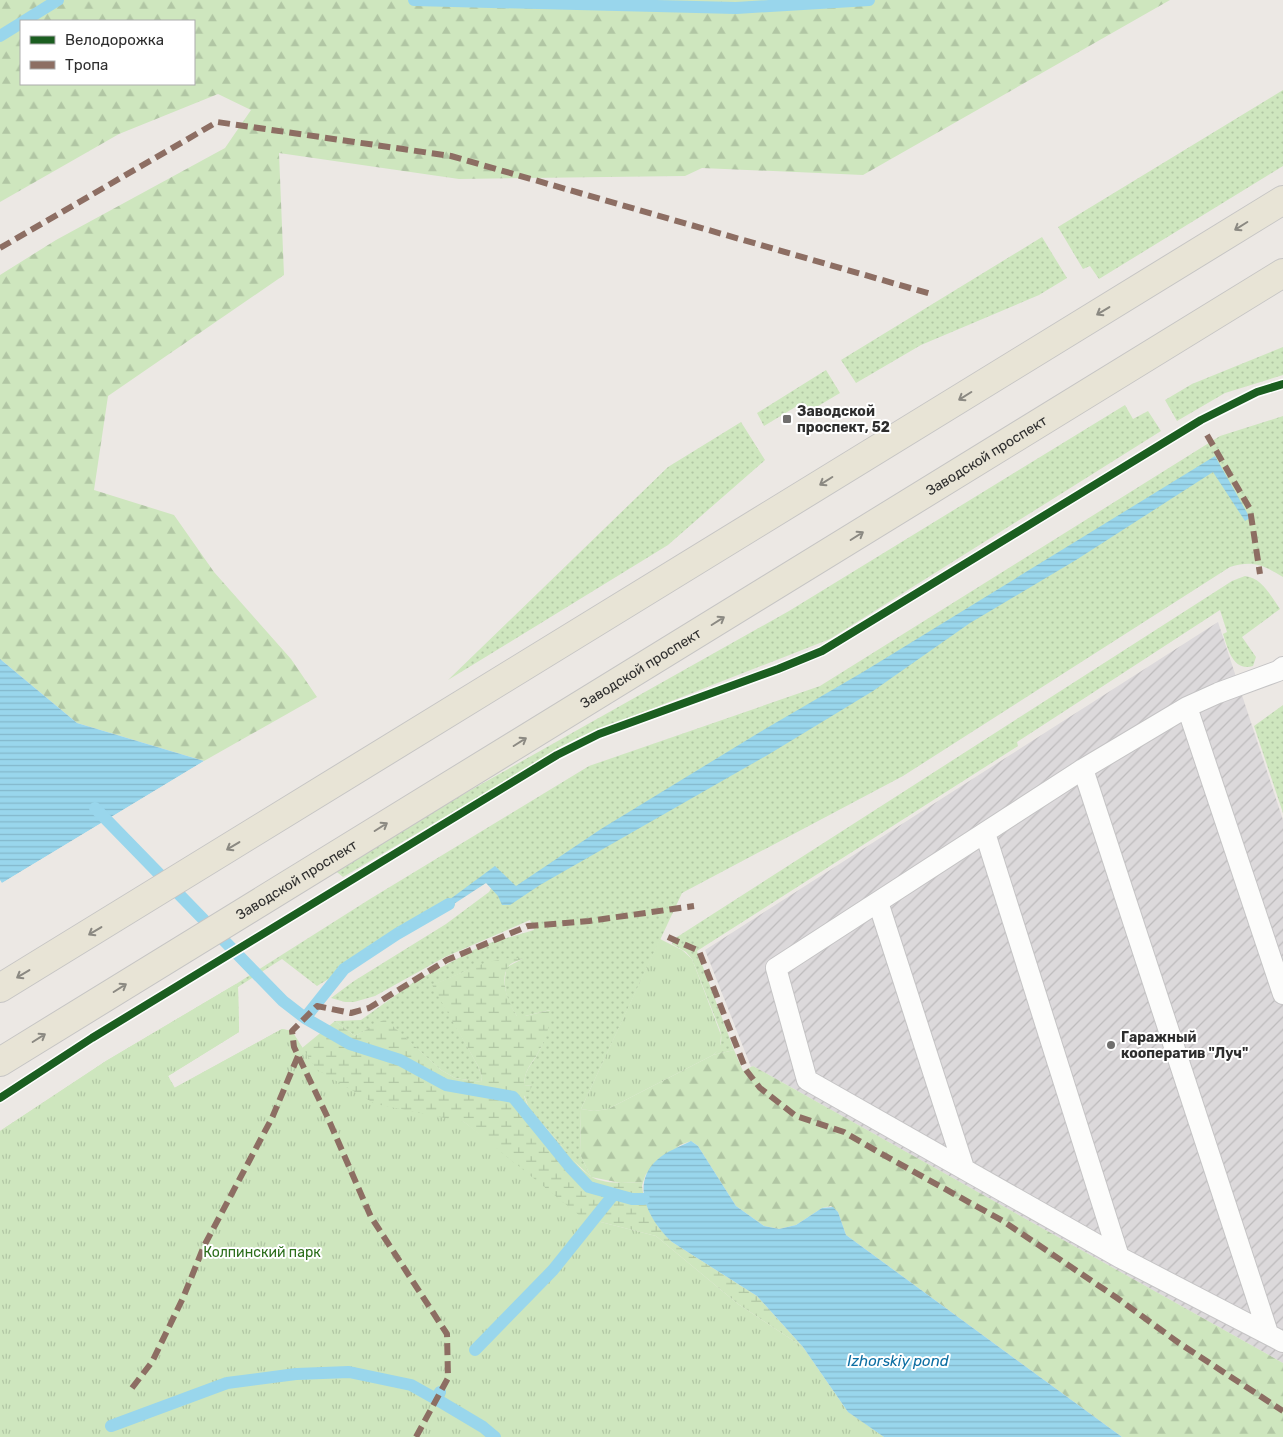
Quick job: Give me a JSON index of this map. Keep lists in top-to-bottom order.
{
  "streets": {
    "main road": ["Заводской проспект"]
  },
  "water": ["Izhorskiy pond"],
  "parks": ["Колпинский парк"],
  "places": {
    "transit": ["Заводской проспект, 52"],
    "other": ["Гаражный кооператив \"Луч\""]
  },
  "legend": ["Велодорожка", "Тропа"]
}
